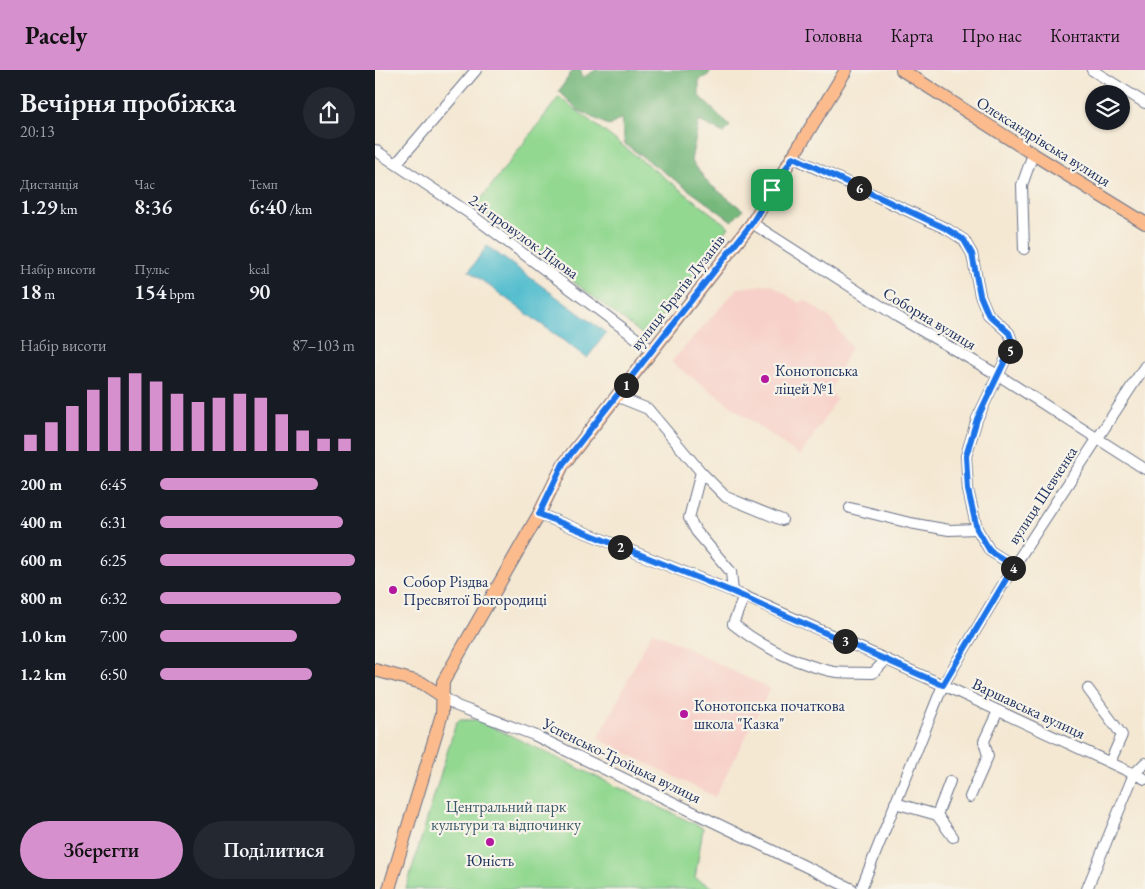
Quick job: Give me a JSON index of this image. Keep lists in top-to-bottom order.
{
  "streets": {
    "main road": ["Олександрівська вулиця", "вулиця Братів Лузанів", "Успенсько-Троїцька вулиця"],
    "street": [
      "2-й провулок Лідова",
      "Соборна вулиця",
      "вулиця Шевченка",
      "Варшавська вулиця"
    ]
  },
  "crossings": [
    ["2-й провулок Лідова", "вулиця Братів Лузанів"],
    ["вулиця Братів Лузанів", "Соборна вулиця"],
    ["вулиця Братів Лузанів", "Варшавська вулиця"],
    ["вулиця Братів Лузанів", "Успенсько-Троїцька вулиця"],
    ["Соборна вулиця", "вулиця Шевченка"],
    ["вулиця Шевченка", "Варшавська вулиця"]
  ],
  "parks": ["Центральний парк культури та відпочинку"],
  "places": [
    "Конотопська ліцей №1",
    "Собор Різдва Пресвятої Богородиці",
    "Конотопська початкова школа \"Казка\"",
    "Юність"
  ],
  "page": {
    "header": "Pacely",
    "nav": [
      "Головна",
      "Карта",
      "Про нас",
      "Контакти"
    ],
    "heading": ["Вечірня пробіжка", "20:13"],
    "stats": [
      ["Дистанція", "1.29 km"],
      ["Час", "8:36"],
      ["Темп", "6:40 /km"],
      ["Набір висоти", "18 m"],
      ["Пульс", "154 bpm"],
      ["kcal", "90"]
    ],
    "pins": [
      "6",
      "5",
      "1",
      "2",
      "4",
      "3"
    ],
    "chart": ["Набір висоти", "87–103 m"],
    "list": [
      {
        "name": "200 m",
        "note": "6:45"
      },
      {
        "name": "400 m",
        "note": "6:31"
      },
      {
        "name": "600 m",
        "note": "6:25"
      },
      {
        "name": "800 m",
        "note": "6:32"
      },
      {
        "name": "1.0 km",
        "note": "7:00"
      },
      {
        "name": "1.2 km",
        "note": "6:50"
      }
    ],
    "buttons": ["Зберегти", "Поділитися"]
  }
}
